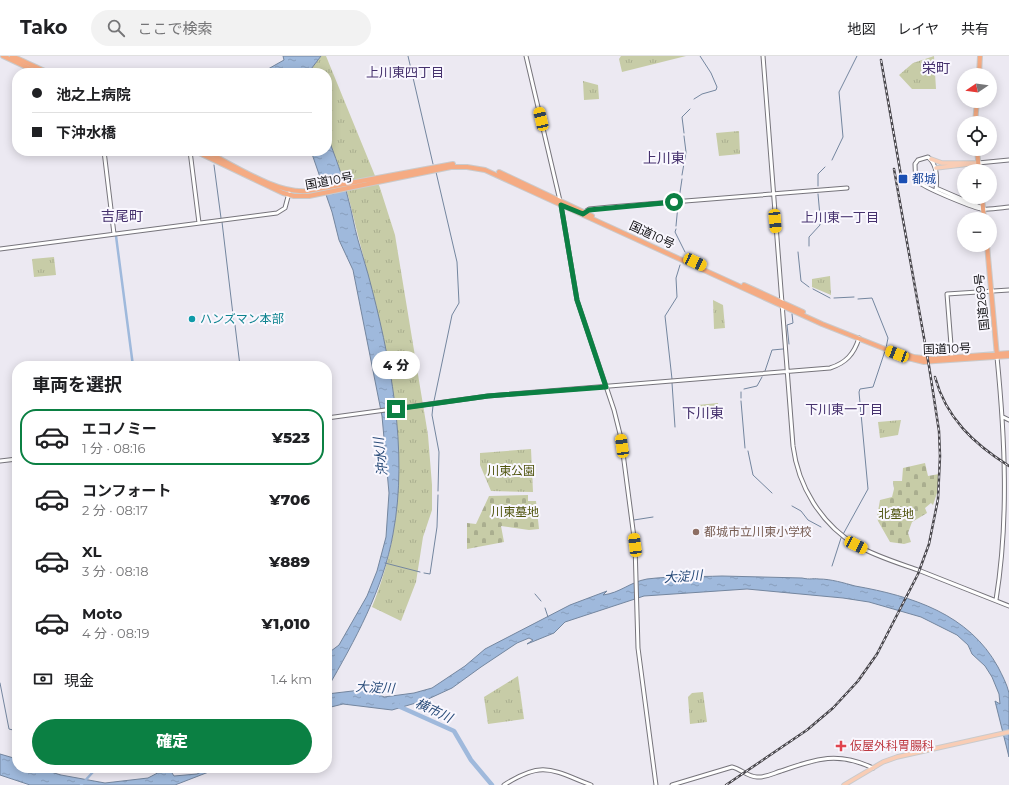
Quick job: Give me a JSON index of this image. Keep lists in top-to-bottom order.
{
  "streets": {
    "highway": ["国道10号", "国道269号"]
  },
  "crossings": [
    ["国道10号", "国道269号"]
  ],
  "districts": [
    "栄町",
    "上川東四丁目",
    "上川東",
    "吉尾町",
    "上川東一丁目",
    "下川東一丁目",
    "下川東"
  ],
  "water": ["沖水川", "大淀川", "横市川"],
  "parks": ["川東公園", "川東墓地", "北墓地"],
  "places": {
    "transit": ["都城"],
    "other": ["ハンズマン本部", "都城市立川東小学校"],
    "health": ["仮屋外科胃腸科"]
  },
  "north": "left",
  "page": {
    "header": "Tako",
    "search": "ここで検索",
    "nav": ["地図", "レイヤ", "共有"],
    "map_buttons": ["+", "−"],
    "banner": ["池之上病院", "下沖水橋"],
    "bubble": "4 分",
    "heading": "車両を選択",
    "list": [
      {
        "name": "エコノミー",
        "note": "1 分 · 08:16",
        "value": "¥523"
      },
      {
        "name": "コンフォート",
        "note": "2 分 · 08:17",
        "value": "¥706"
      },
      {
        "name": "XL",
        "note": "3 分 · 08:18",
        "value": "¥889"
      },
      {
        "name": "Moto",
        "note": "4 分 · 08:19",
        "value": "¥1,010"
      }
    ],
    "pay": ["現金", "1.4 km"],
    "buttons": "確定"
  }
}
